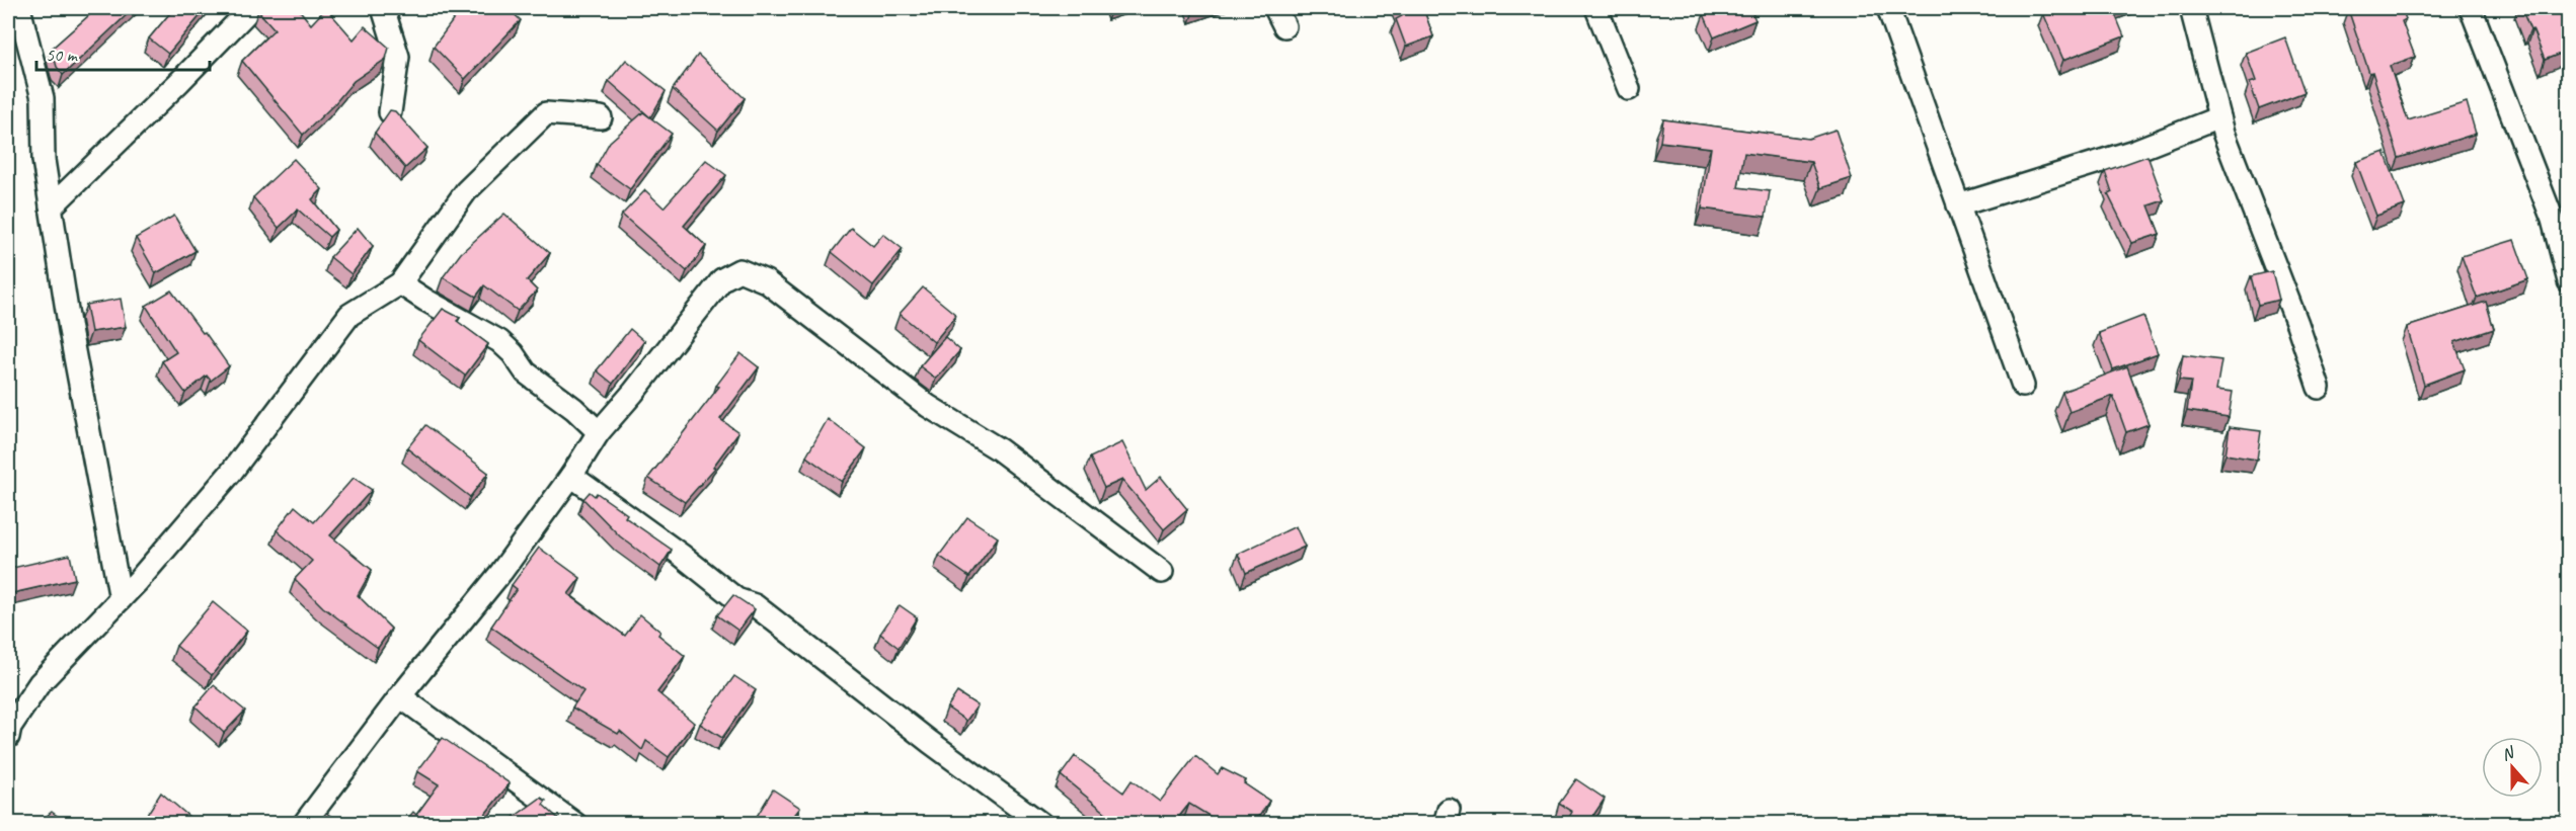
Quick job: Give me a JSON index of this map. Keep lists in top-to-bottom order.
{
  "scale_bar": "50 m",
  "north": "top"
}
